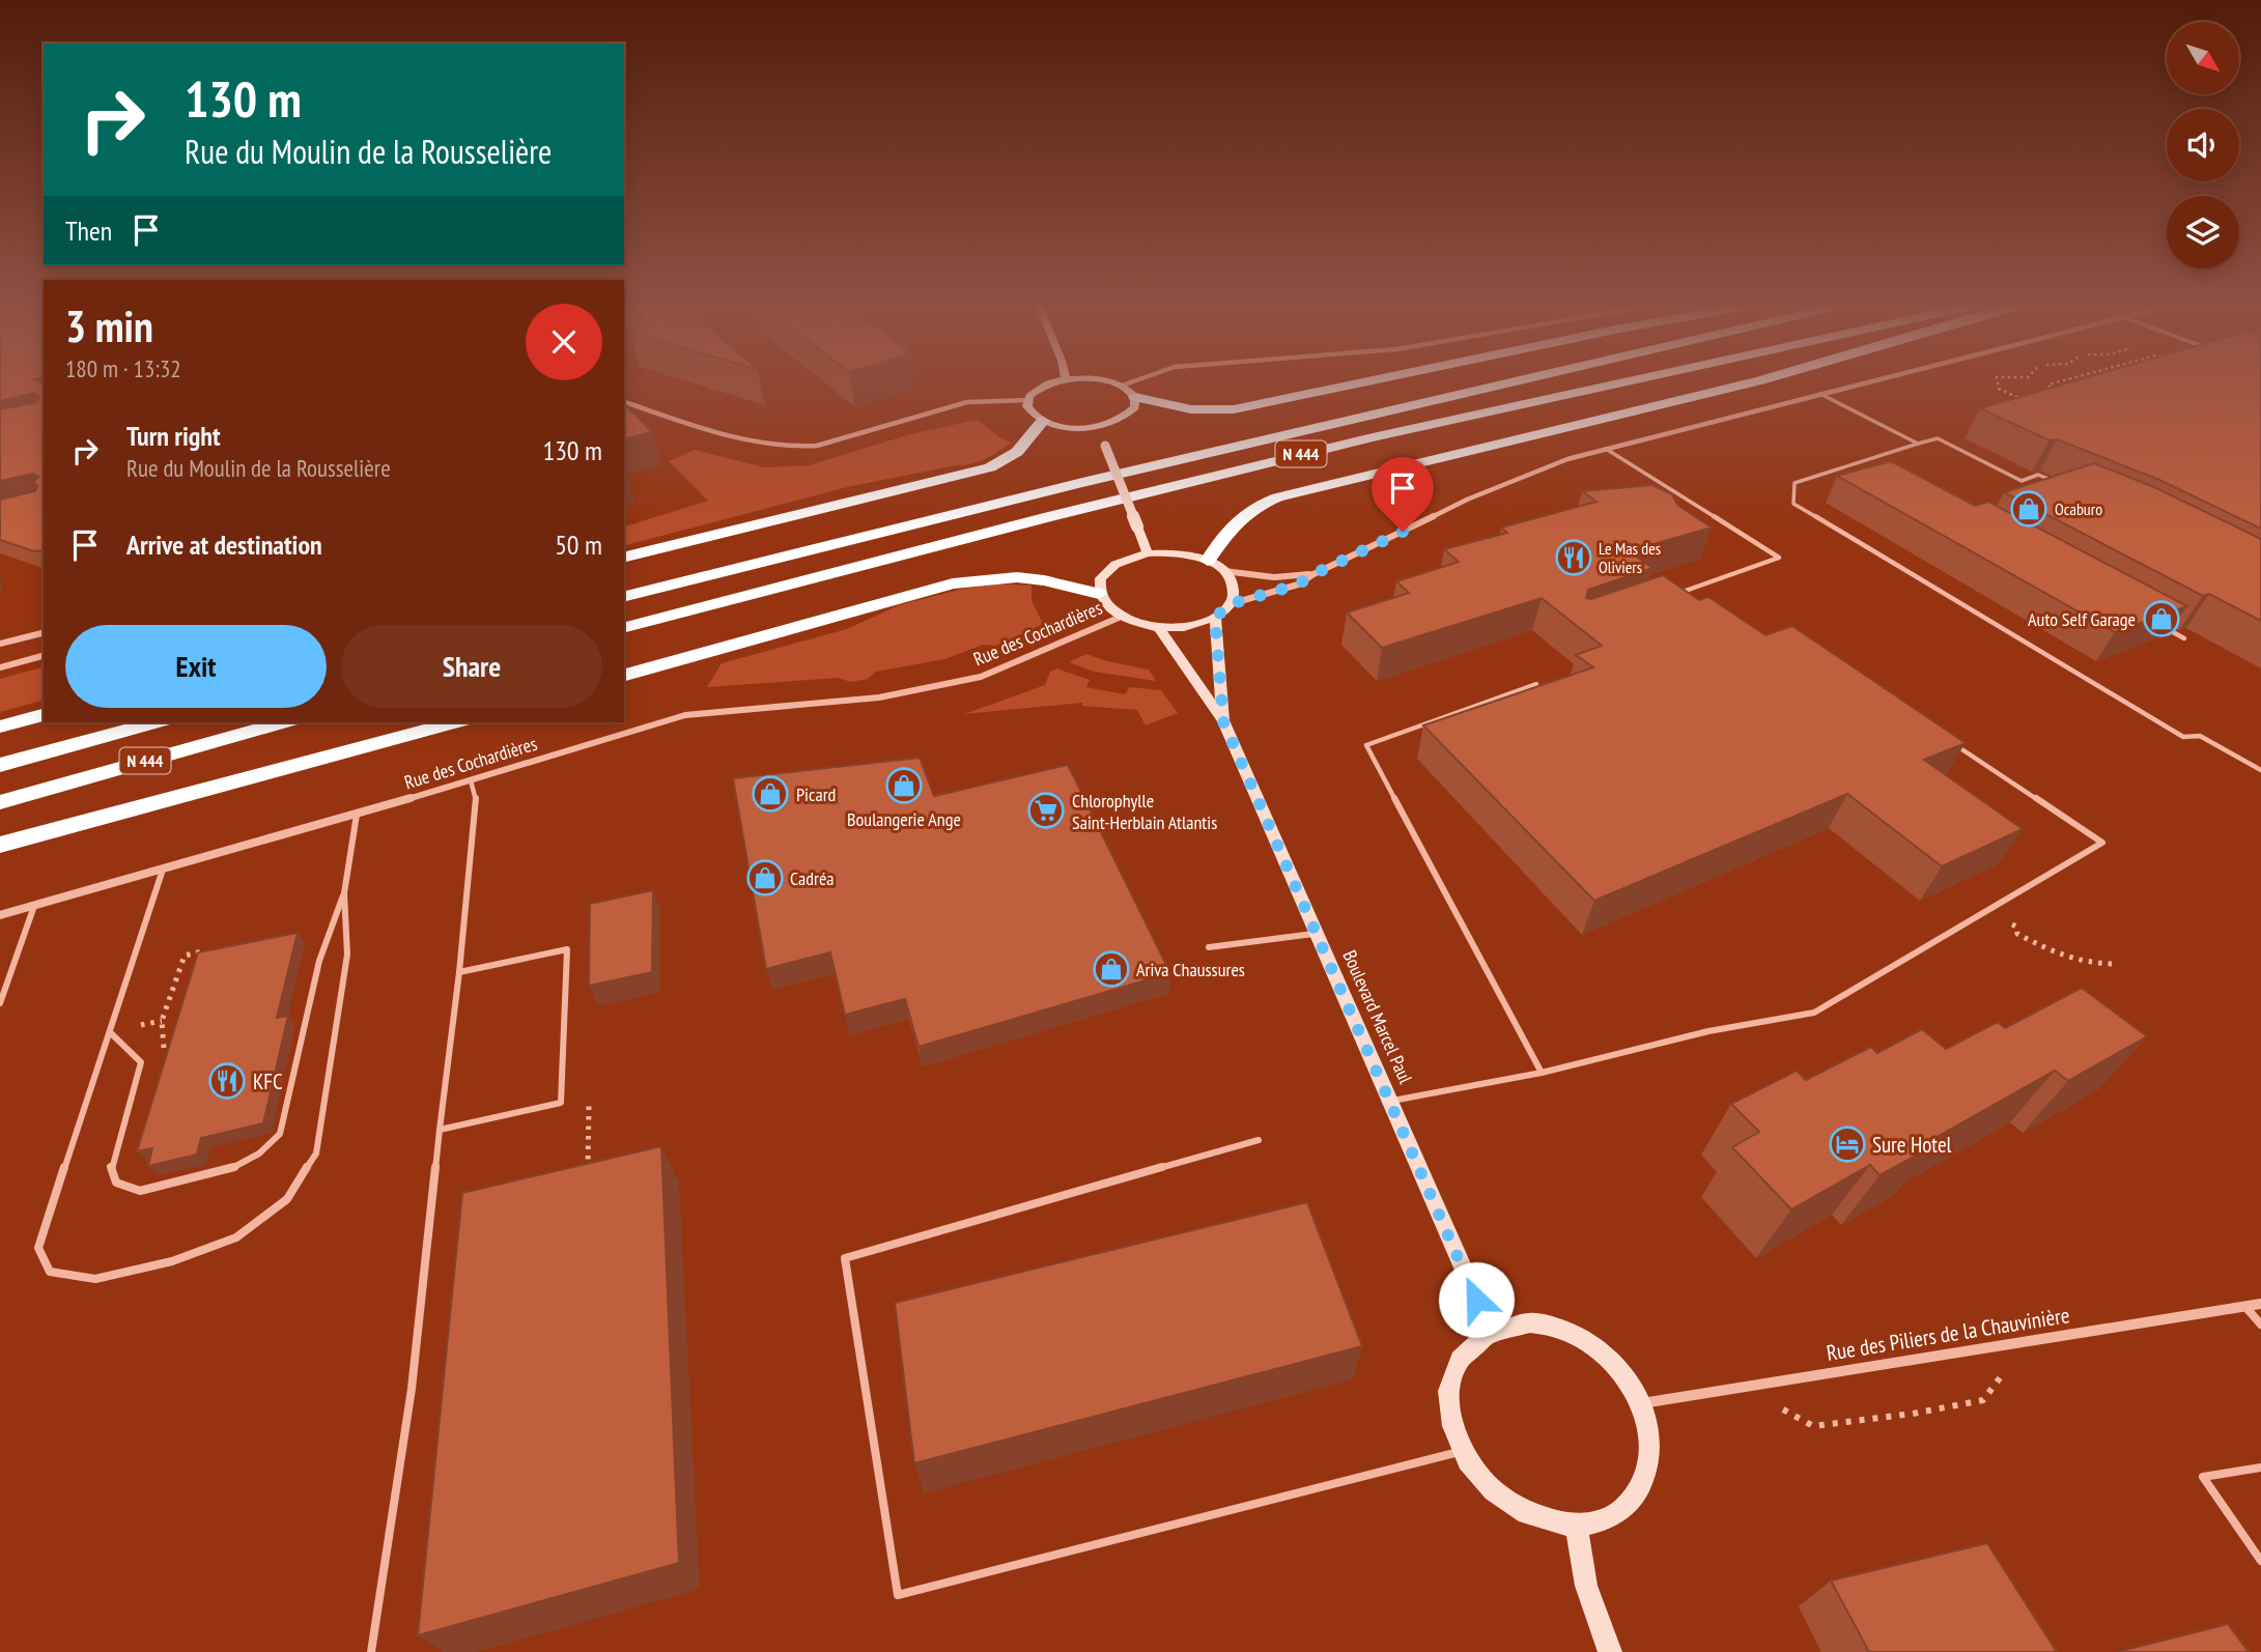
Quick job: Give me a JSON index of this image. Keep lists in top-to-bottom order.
{
  "streets": {
    "highway": ["N 444"],
    "street": ["Rue des Cochardières", "Boulevard Marcel Paul", "Rue des Piliers de la Chauvinière"]
  },
  "crossings": [
    ["Rue des Cochardières", "Boulevard Marcel Paul"],
    ["Boulevard Marcel Paul", "Rue des Piliers de la Chauvinière"]
  ],
  "places": {
    "shop": [
      "Ocaburo",
      "Auto Self Garage",
      "Boulangerie Ange",
      "Picard",
      "Cadréa",
      "Ariva Chaussures"
    ],
    "restaurant": ["Le Mas des Oliviers", "KFC"],
    "supermarket": ["Chlorophylle Saint-Herblain Atlantis"],
    "hotel": ["Sure Hotel"]
  },
  "north": "bottom right",
  "page": {
    "turn": ["130 m", "Rue du Moulin de la Rousselière"],
    "then": "Then",
    "heading": ["3 min", "180 m · 13:32"],
    "list": [
      {
        "name": "Turn right",
        "note": "Rue du Moulin de la Rousselière",
        "value": "130 m"
      },
      {
        "name": "Arrive at destination",
        "value": "50 m"
      }
    ],
    "buttons": ["Exit", "Share"]
  }
}
